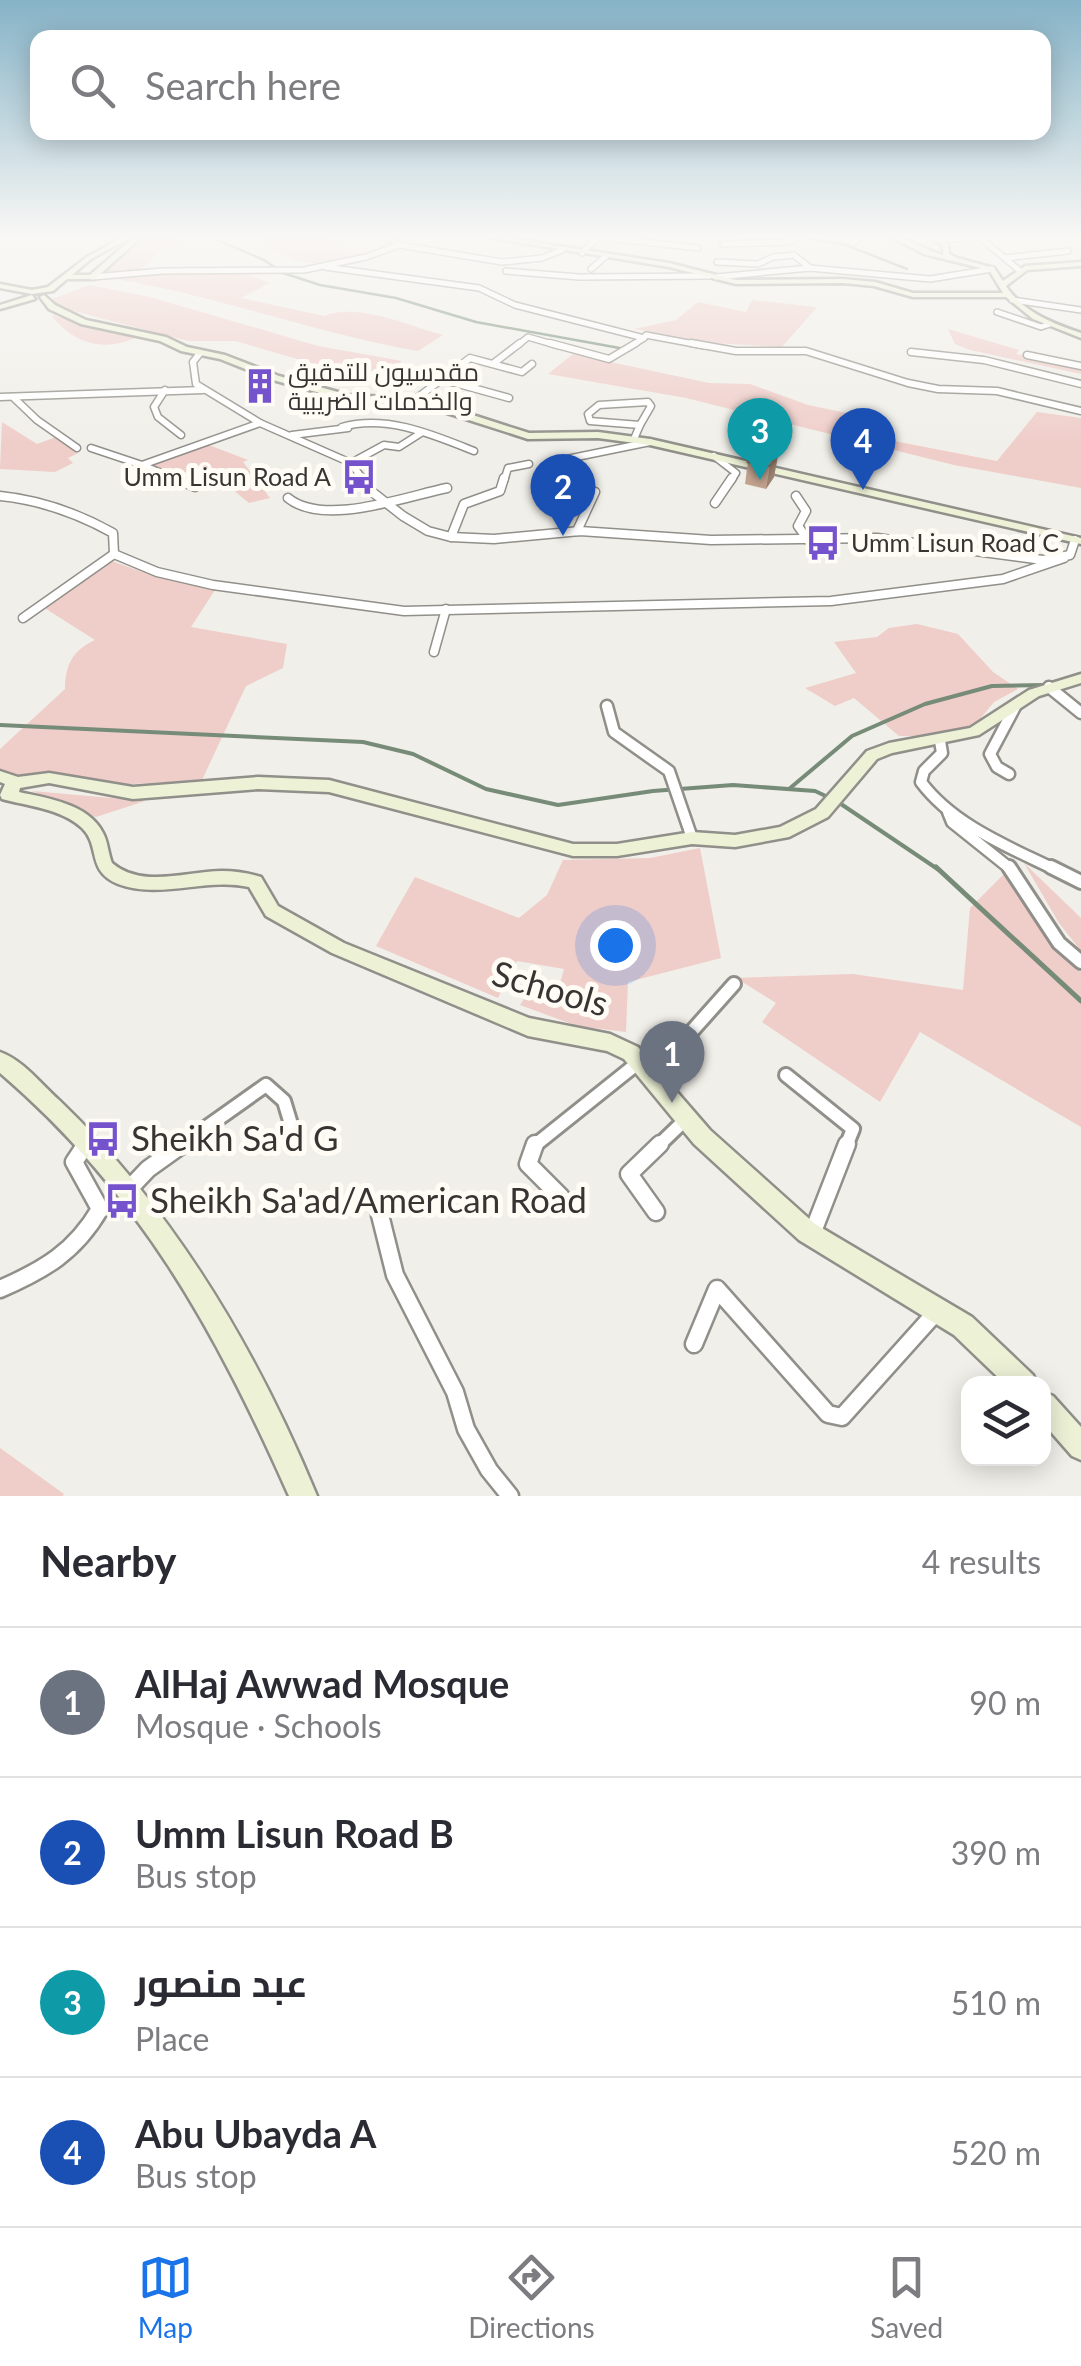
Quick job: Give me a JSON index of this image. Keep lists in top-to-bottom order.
{
  "streets": {
    "street": ["Schools"]
  },
  "places": {
    "building": ["مقدسيون للتدقيق والخدمات الضريبية"],
    "bus stop": [
      "Umm Lisun Road A",
      "Umm Lisun Road C",
      "Sheikh Sa'd G",
      "Sheikh Sa'ad/American Road"
    ]
  },
  "page": {
    "search": "Search here",
    "pins": [
      "3",
      "4",
      "2",
      "1"
    ],
    "heading": ["Nearby", "4 results"],
    "list": [
      {
        "mark": "1",
        "name": "AlHaj Awwad Mosque",
        "note": "Mosque · Schools",
        "value": "90 m"
      },
      {
        "mark": "2",
        "name": "Umm Lisun Road B",
        "note": "Bus stop",
        "value": "390 m"
      },
      {
        "mark": "3",
        "name": "عبد منصور",
        "note": "Place",
        "value": "510 m"
      },
      {
        "mark": "4",
        "name": "Abu Ubayda A",
        "note": "Bus stop",
        "value": "520 m"
      }
    ],
    "nav": ["Map", "Directions", "Saved"]
  }
}
